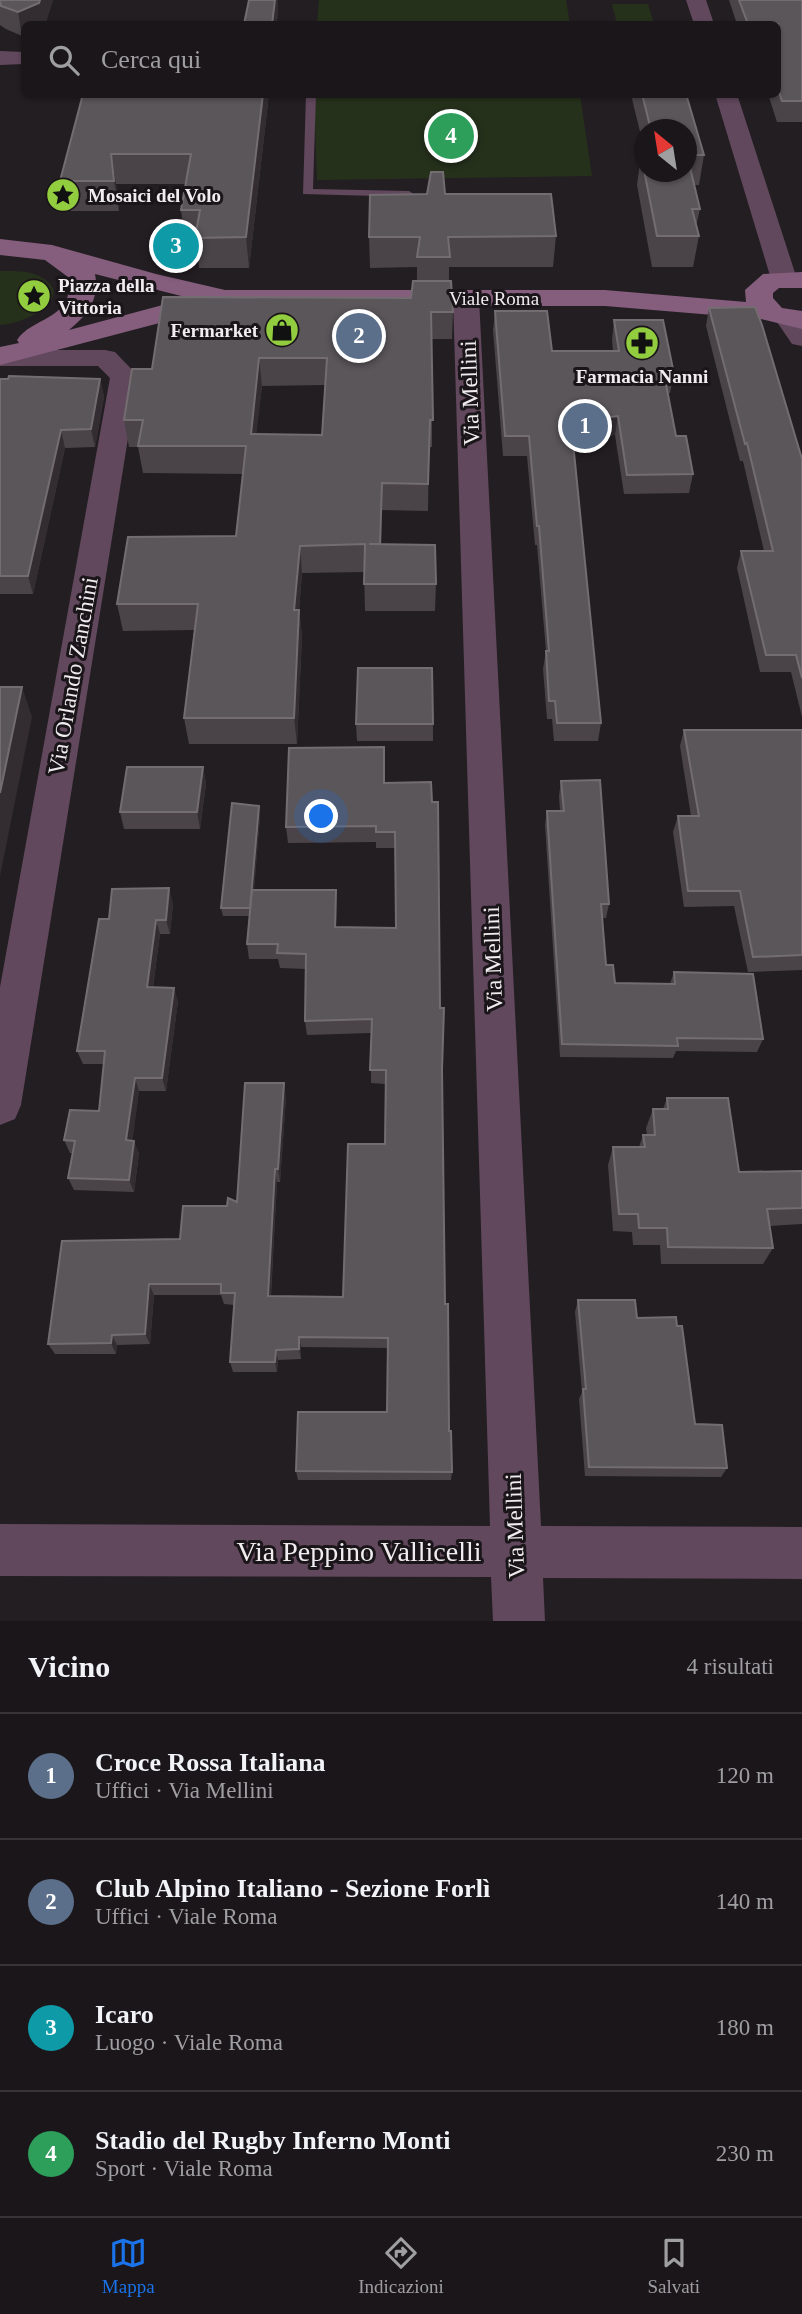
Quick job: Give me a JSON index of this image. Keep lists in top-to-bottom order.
{
  "streets": {
    "main road": ["Viale Roma"],
    "street": ["Via Mellini", "Via Orlando Zanchini", "Via Peppino Vallicelli"]
  },
  "crossings": [
    ["Viale Roma", "Via Mellini"],
    ["Via Mellini", "Via Peppino Vallicelli"]
  ],
  "places": {
    "place": ["Mosaici del Volo", "Piazza della Vittoria"],
    "shop": ["Fermarket"],
    "pharmacy": ["Farmacia Nanni"]
  },
  "north": "top left",
  "page": {
    "search": "Cerca qui",
    "pins": [
      "4",
      "3",
      "2",
      "1"
    ],
    "heading": ["Vicino", "4 risultati"],
    "list": [
      {
        "mark": "1",
        "name": "Croce Rossa Italiana",
        "note": "Uffici · Via Mellini",
        "value": "120 m"
      },
      {
        "mark": "2",
        "name": "Club Alpino Italiano - Sezione Forlì",
        "note": "Uffici · Viale Roma",
        "value": "140 m"
      },
      {
        "mark": "3",
        "name": "Icaro",
        "note": "Luogo · Viale Roma",
        "value": "180 m"
      },
      {
        "mark": "4",
        "name": "Stadio del Rugby Inferno Monti",
        "note": "Sport · Viale Roma",
        "value": "230 m"
      }
    ],
    "nav": ["Mappa", "Indicazioni", "Salvati"]
  }
}
